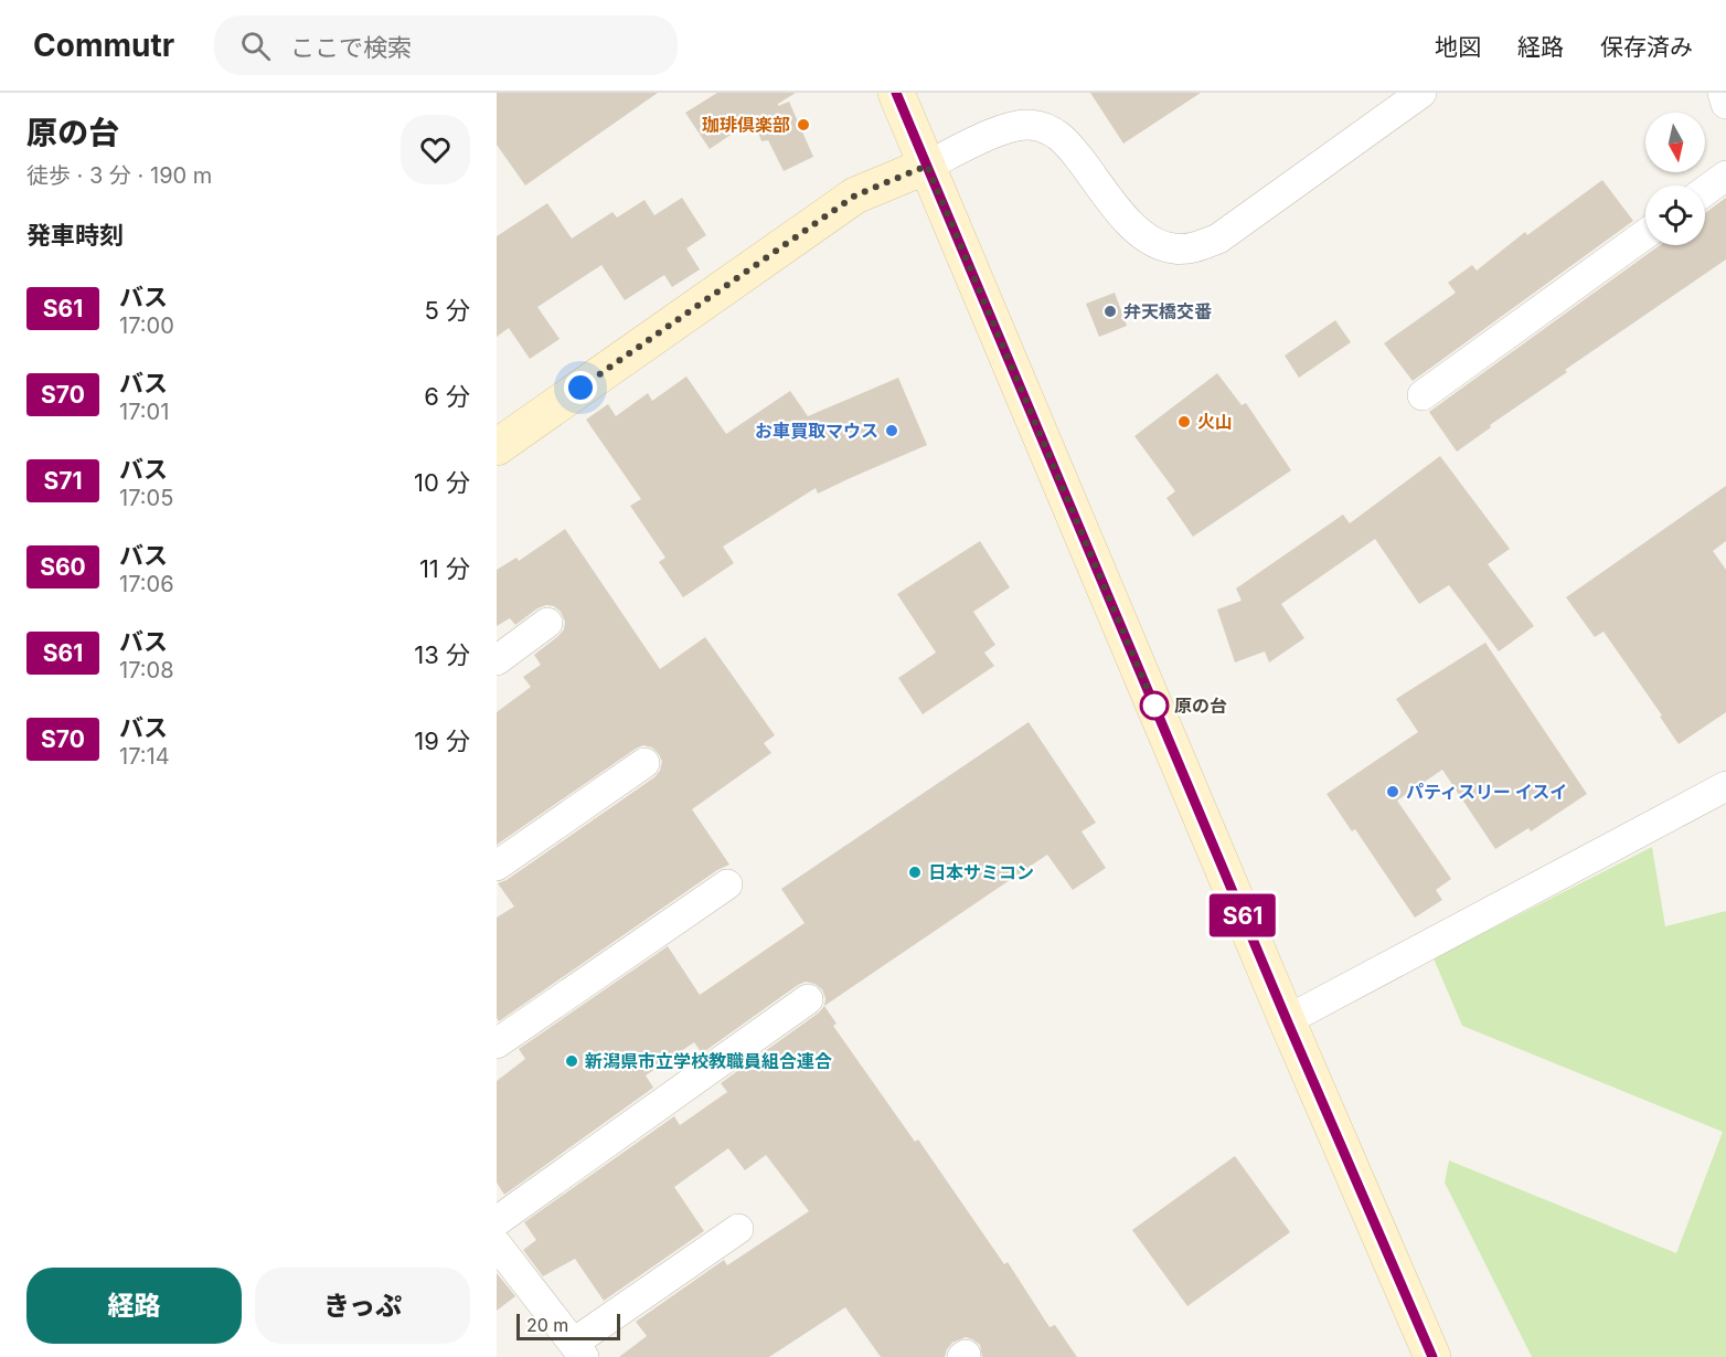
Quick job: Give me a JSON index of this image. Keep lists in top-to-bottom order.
{
  "places": [
    "珈琲倶楽部",
    "弁天橋交番",
    "火山",
    "お車買取マウス",
    "原の台",
    "パティスリー イスイ",
    "日本サミコン",
    "新潟県市立学校教職員組合連合"
  ],
  "lines": ["bus line S61"],
  "scale_bar": "20 m",
  "north": "bottom",
  "page": {
    "header": "Commutr",
    "search": "ここで検索",
    "nav": ["地図", "経路", "保存済み"],
    "heading": [
      ["原の台", "徒歩 · 3 分 · 190 m"],
      "発車時刻"
    ],
    "on_map": "S61",
    "list": [
      {
        "mark": "S61",
        "name": "バス",
        "note": "17:00",
        "value": "5 分"
      },
      {
        "mark": "S70",
        "name": "バス",
        "note": "17:01",
        "value": "6 分"
      },
      {
        "mark": "S71",
        "name": "バス",
        "note": "17:05",
        "value": "10 分"
      },
      {
        "mark": "S60",
        "name": "バス",
        "note": "17:06",
        "value": "11 分"
      },
      {
        "mark": "S61",
        "name": "バス",
        "note": "17:08",
        "value": "13 分"
      },
      {
        "mark": "S70",
        "name": "バス",
        "note": "17:14",
        "value": "19 分"
      }
    ],
    "buttons": ["経路", "きっぷ"],
    "scale": "20 m"
  }
}
